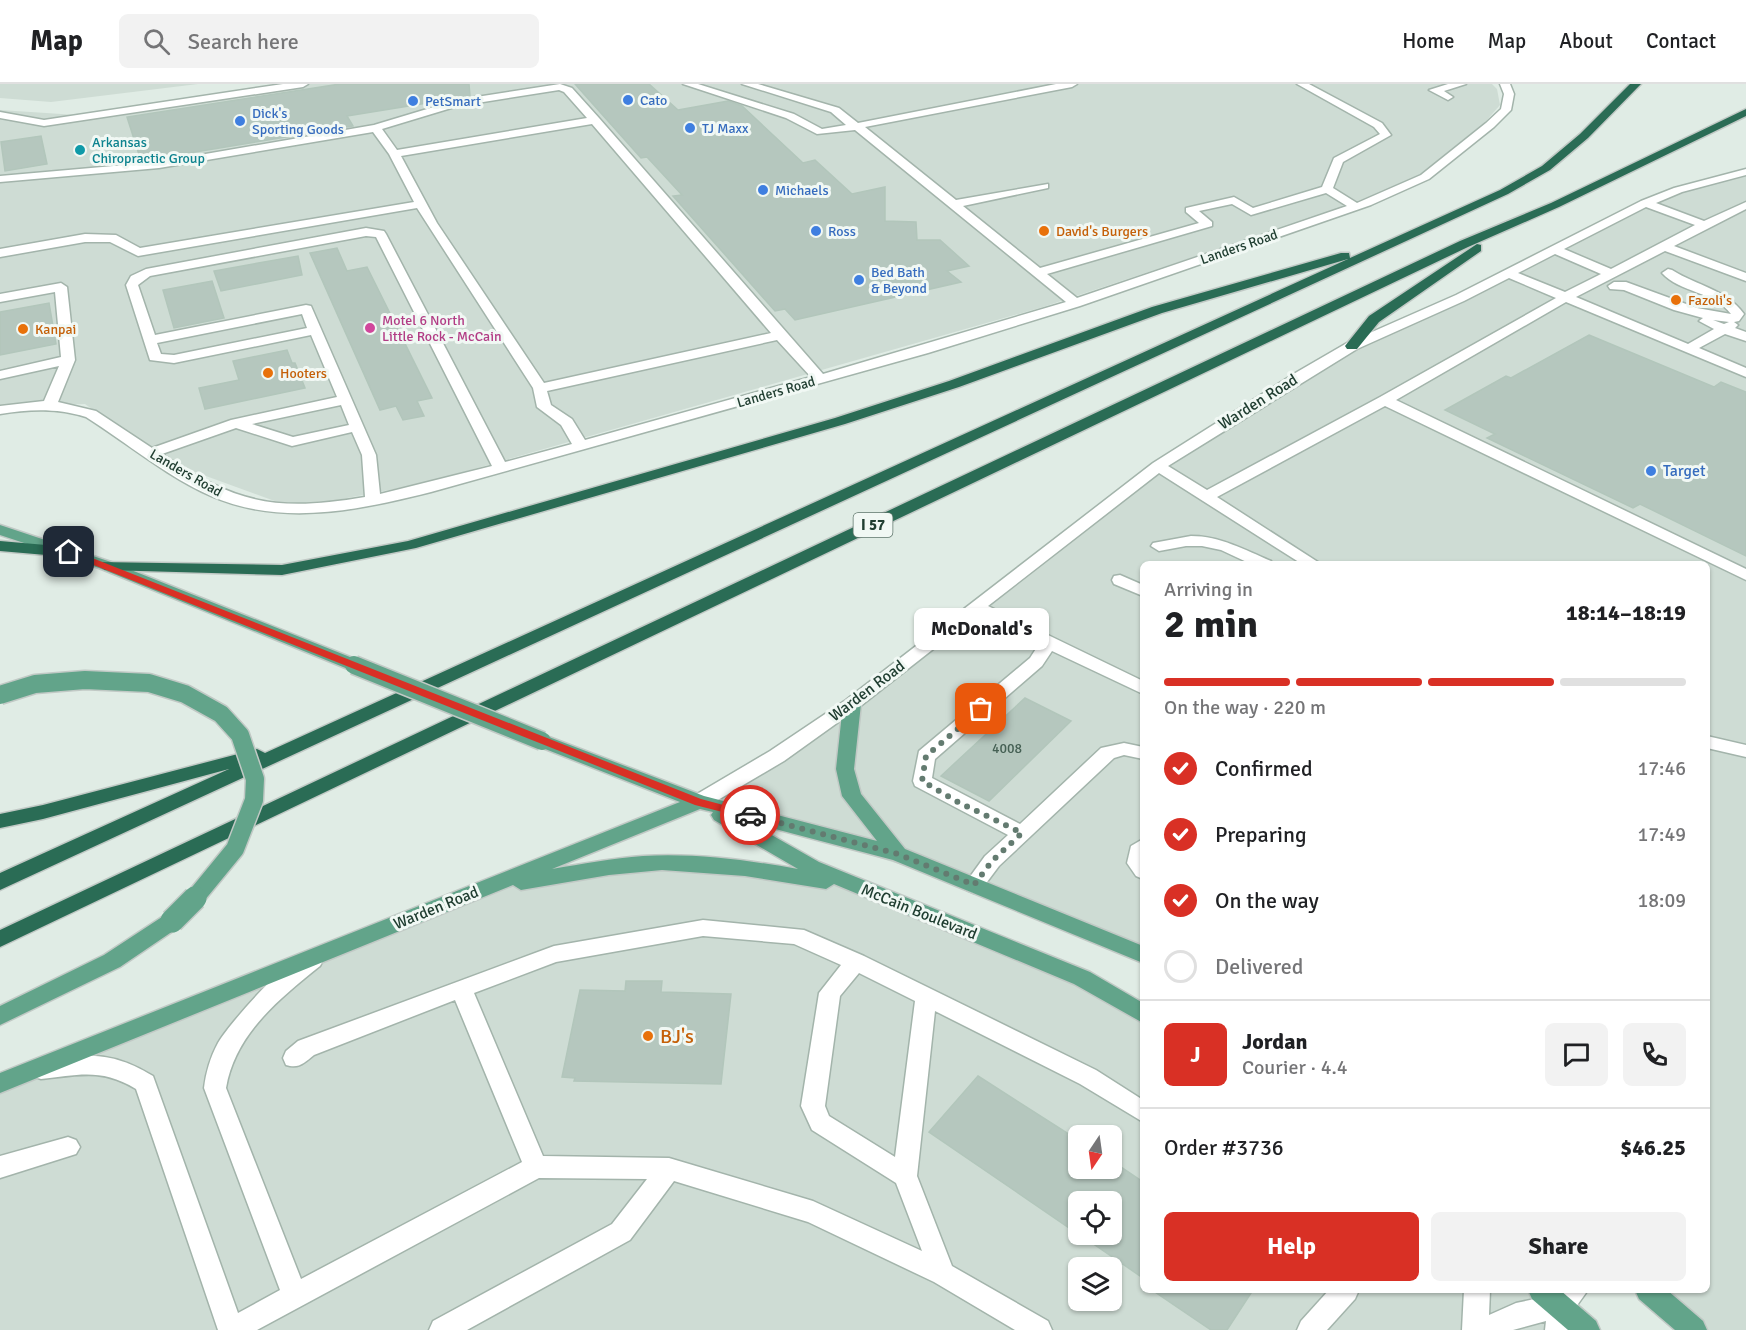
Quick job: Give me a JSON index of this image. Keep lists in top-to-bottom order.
{
  "streets": {
    "highway": ["I 57"],
    "main road": ["Warden Road", "McCain Boulevard"],
    "street": ["Landers Road"]
  },
  "crossings": [
    ["Warden Road", "McCain Boulevard"]
  ],
  "places": [
    "Cato",
    "PetSmart",
    "Dick's Sporting Goods",
    "TJ Maxx",
    "Arkansas Chiropractic Group",
    "Michaels",
    "Ross",
    "David's Burgers",
    "Bed Bath & Beyond",
    "Fazoli's",
    "Motel 6 North Little Rock - McCain",
    "Kanpai",
    "Hooters",
    "Target",
    "McDonald's",
    "BJ's"
  ],
  "house_numbers": ["4008"],
  "north": "bottom",
  "page": {
    "header": "Map",
    "search": "Search here",
    "nav": [
      "Home",
      "Map",
      "About",
      "Contact"
    ],
    "heading": ["2 min", "Arriving in", "18:14–18:19"],
    "panel": [
      "Jordan",
      "Courier · 4.4",
      "Order #3736",
      "$46.25"
    ],
    "bubble": "McDonald's",
    "bar": "On the way · 220 m",
    "list": [
      ["Confirmed", "17:46"],
      ["Preparing", "17:49"],
      ["On the way", "18:09"],
      "Delivered"
    ],
    "round": "J",
    "buttons": ["Help", "Share"]
  }
}
